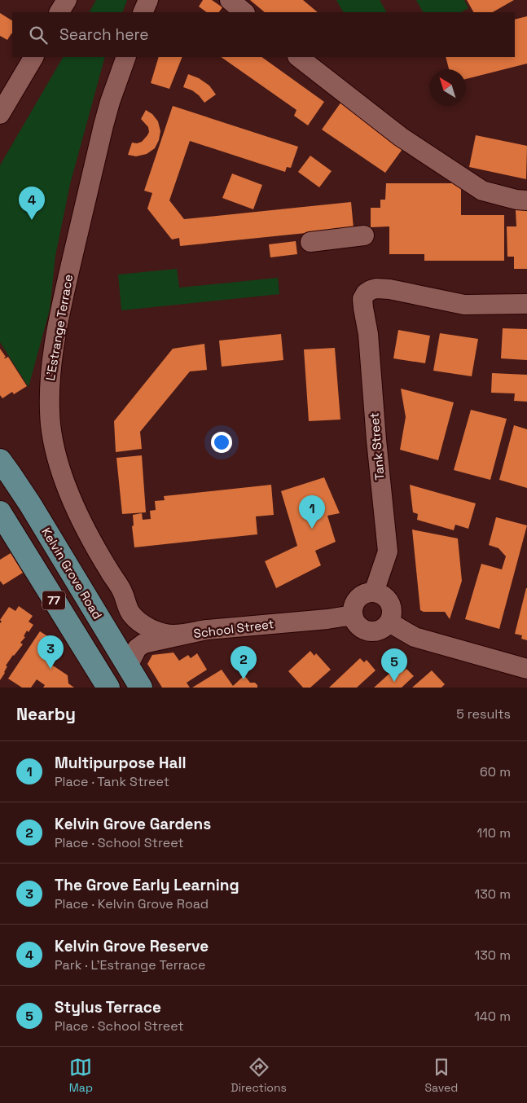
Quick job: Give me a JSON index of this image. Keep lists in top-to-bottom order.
{
  "streets": {
    "main road": ["Kelvin Grove Road", "77"],
    "street": ["L'Estrange Terrace", "Tank Street", "School Street"]
  },
  "crossings": [
    ["L'Estrange Terrace", "School Street"],
    ["Tank Street", "School Street"],
    ["Kelvin Grove Road", "School Street"]
  ],
  "north": "top left",
  "page": {
    "search": "Search here",
    "pins": [
      "4",
      "1",
      "3",
      "2",
      "5"
    ],
    "heading": ["Nearby", "5 results"],
    "list": [
      {
        "mark": "1",
        "name": "Multipurpose Hall",
        "note": "Place · Tank Street",
        "value": "60 m"
      },
      {
        "mark": "2",
        "name": "Kelvin Grove Gardens",
        "note": "Place · School Street",
        "value": "110 m"
      },
      {
        "mark": "3",
        "name": "The Grove Early Learning",
        "note": "Place · Kelvin Grove Road",
        "value": "130 m"
      },
      {
        "mark": "4",
        "name": "Kelvin Grove Reserve",
        "note": "Park · L'Estrange Terrace",
        "value": "130 m"
      },
      {
        "mark": "5",
        "name": "Stylus Terrace",
        "note": "Place · School Street",
        "value": "140 m"
      }
    ],
    "nav": ["Map", "Directions", "Saved"]
  }
}
